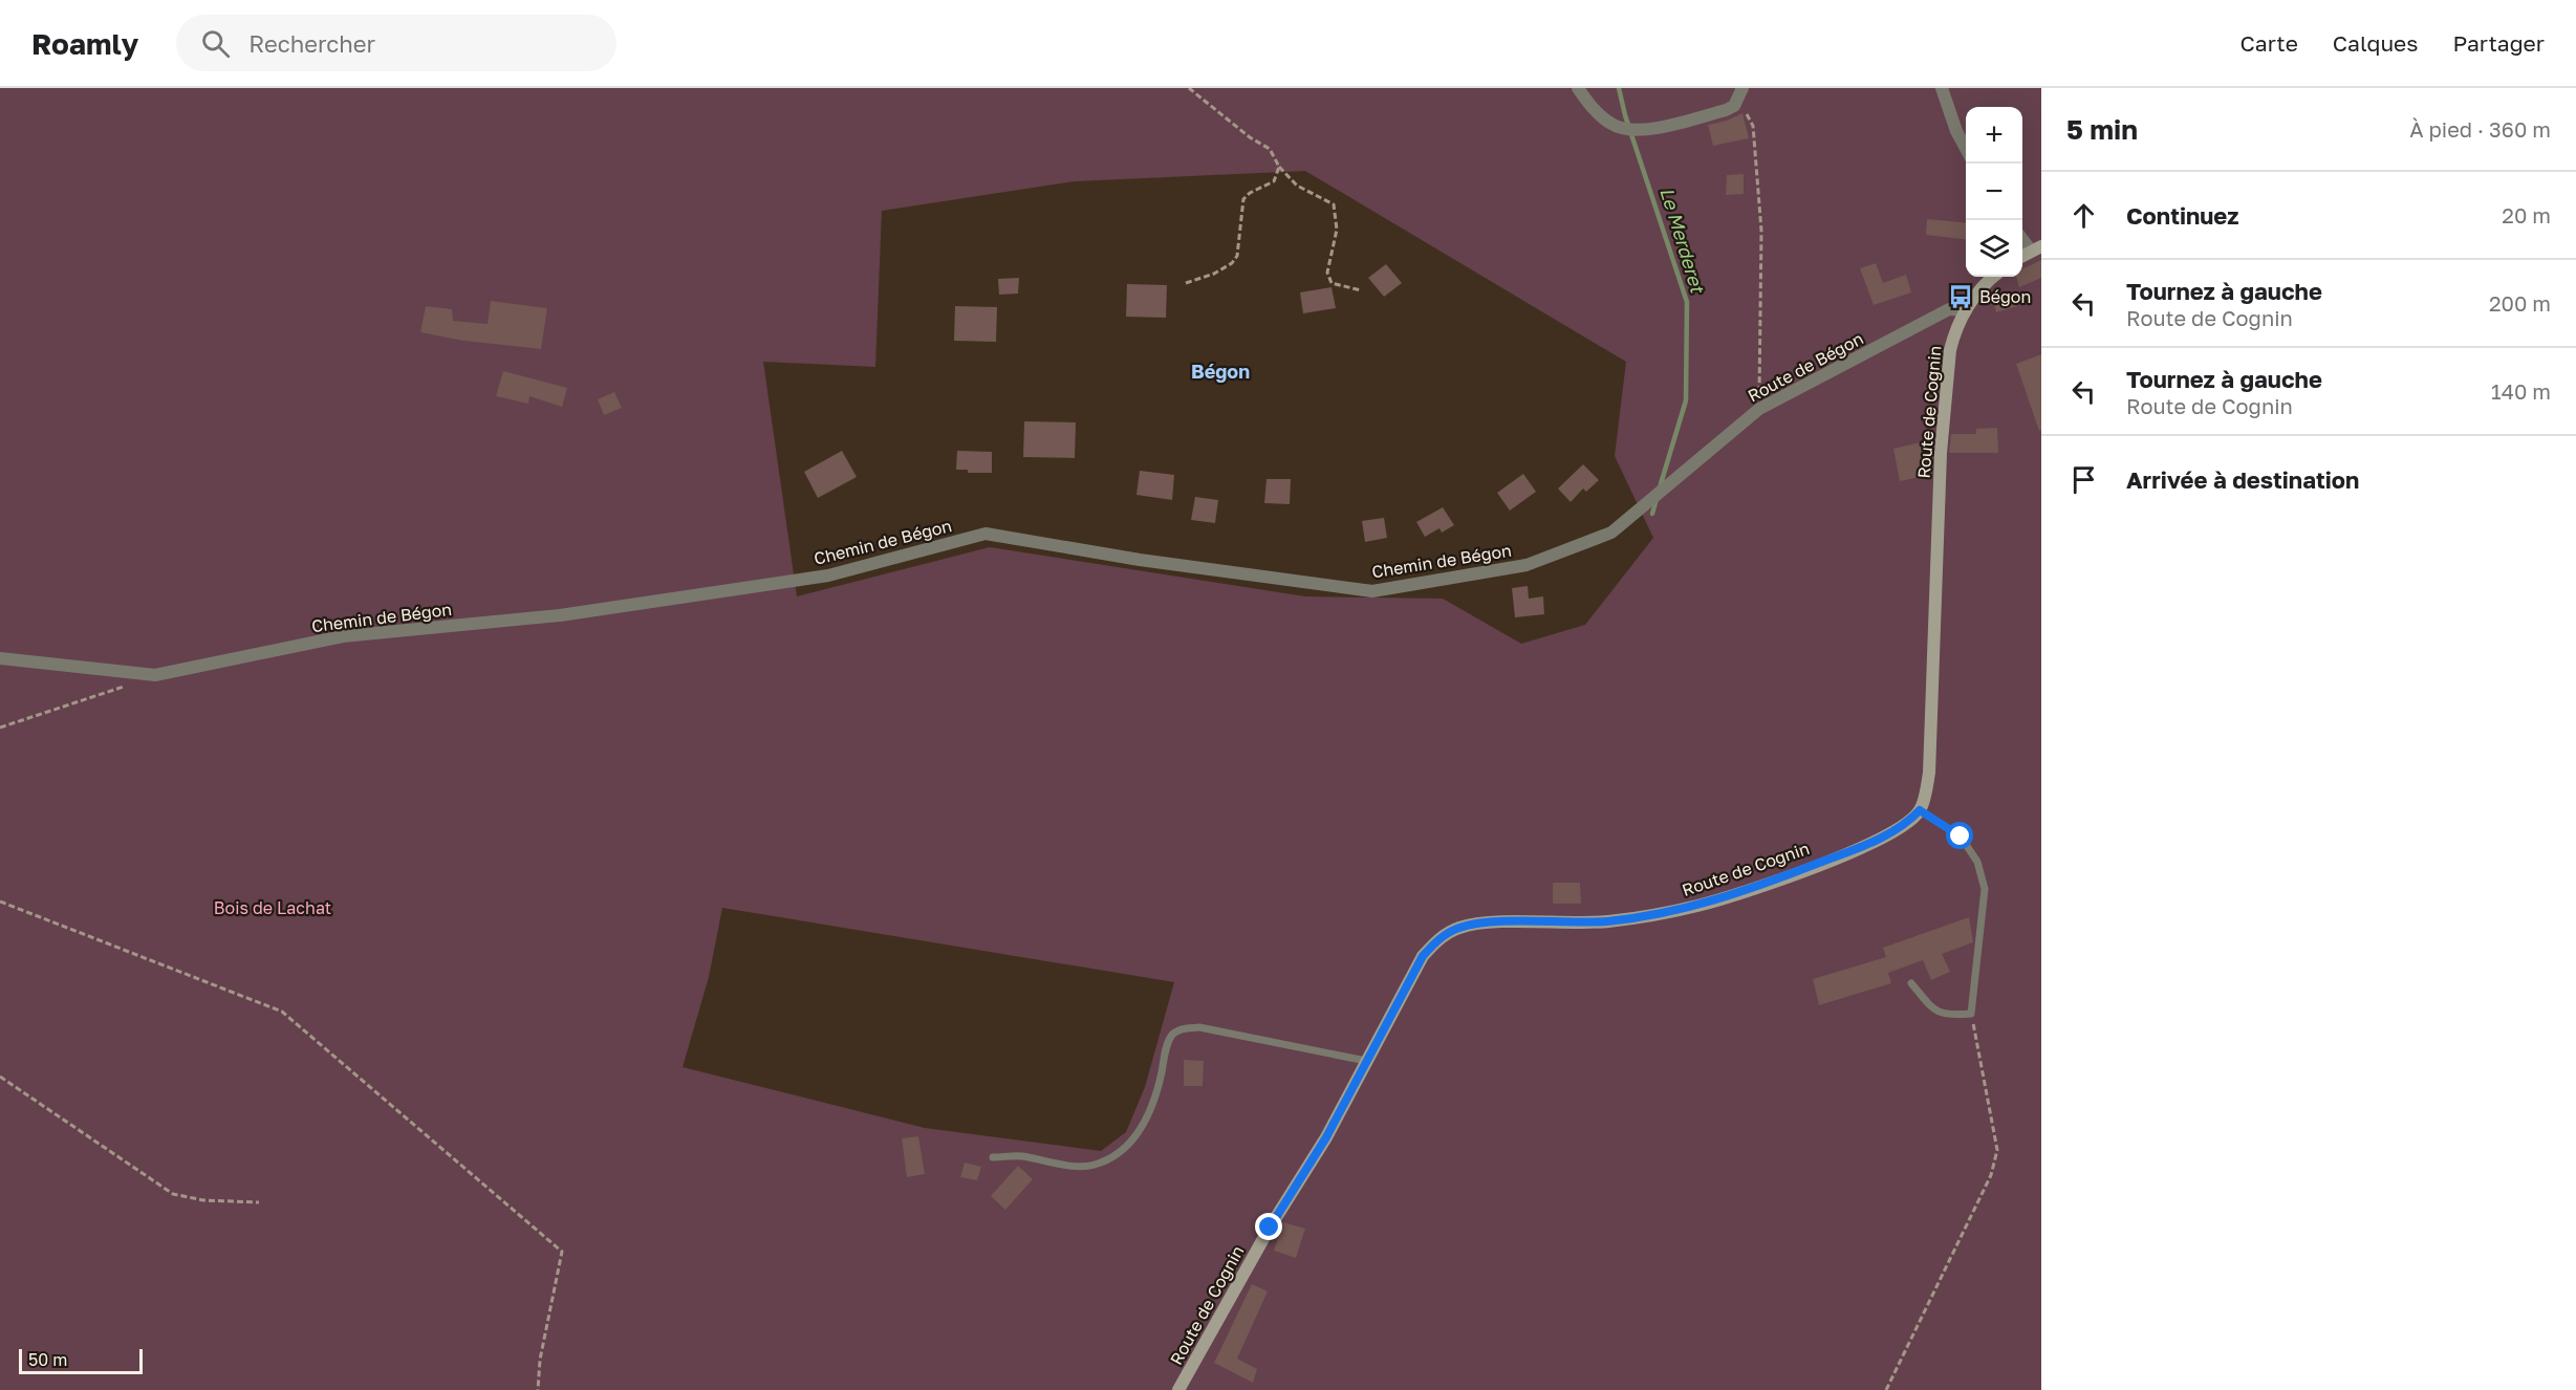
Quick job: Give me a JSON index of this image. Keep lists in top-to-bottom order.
{
  "streets": {
    "main road": ["Route de Cognin"],
    "street": ["Route de Bégon", "Chemin de Bégon"]
  },
  "crossings": [
    ["Route de Bégon", "Route de Cognin"],
    ["Route de Bégon", "Chemin de Bégon"]
  ],
  "districts": ["Bégon"],
  "water": ["Le Merderet"],
  "parks": ["Bois de Lachat"],
  "places": {
    "bus stop": ["Bégon"]
  },
  "scale_bar": "50 m",
  "page": {
    "header": "Roamly",
    "search": "Rechercher",
    "nav": ["Carte", "Calques", "Partager"],
    "heading": ["5 min", "À pied · 360 m"],
    "map_buttons": ["+", "−"],
    "list": [
      ["Continuez", "20 m"],
      ["Tournez à gauche", "Route de Cognin", "200 m"],
      ["Tournez à gauche", "Route de Cognin", "140 m"],
      "Arrivée à destination"
    ],
    "scale": "50 m"
  }
}
